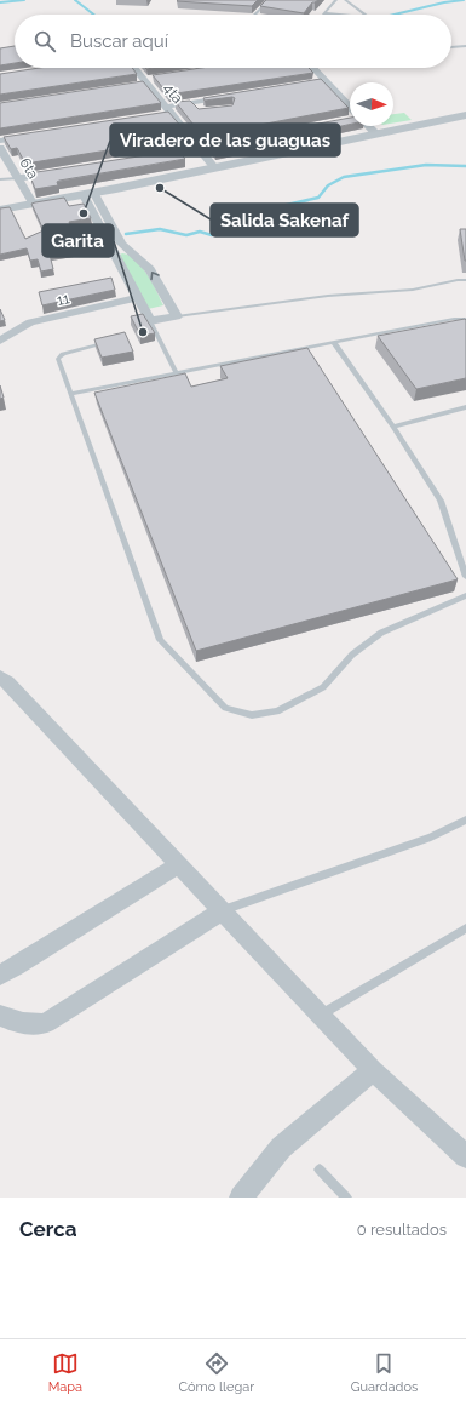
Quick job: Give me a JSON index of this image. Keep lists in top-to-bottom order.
{
  "streets": {
    "street": ["4ta", "6ta", "11"]
  },
  "places": ["Salida Sakenaf", "Viradero de las guaguas", "Garita"],
  "north": "right",
  "page": {
    "search": "Buscar aquí",
    "heading": ["Cerca", "0 resultados"],
    "nav": ["Mapa", "Cómo llegar", "Guardados"]
  }
}
